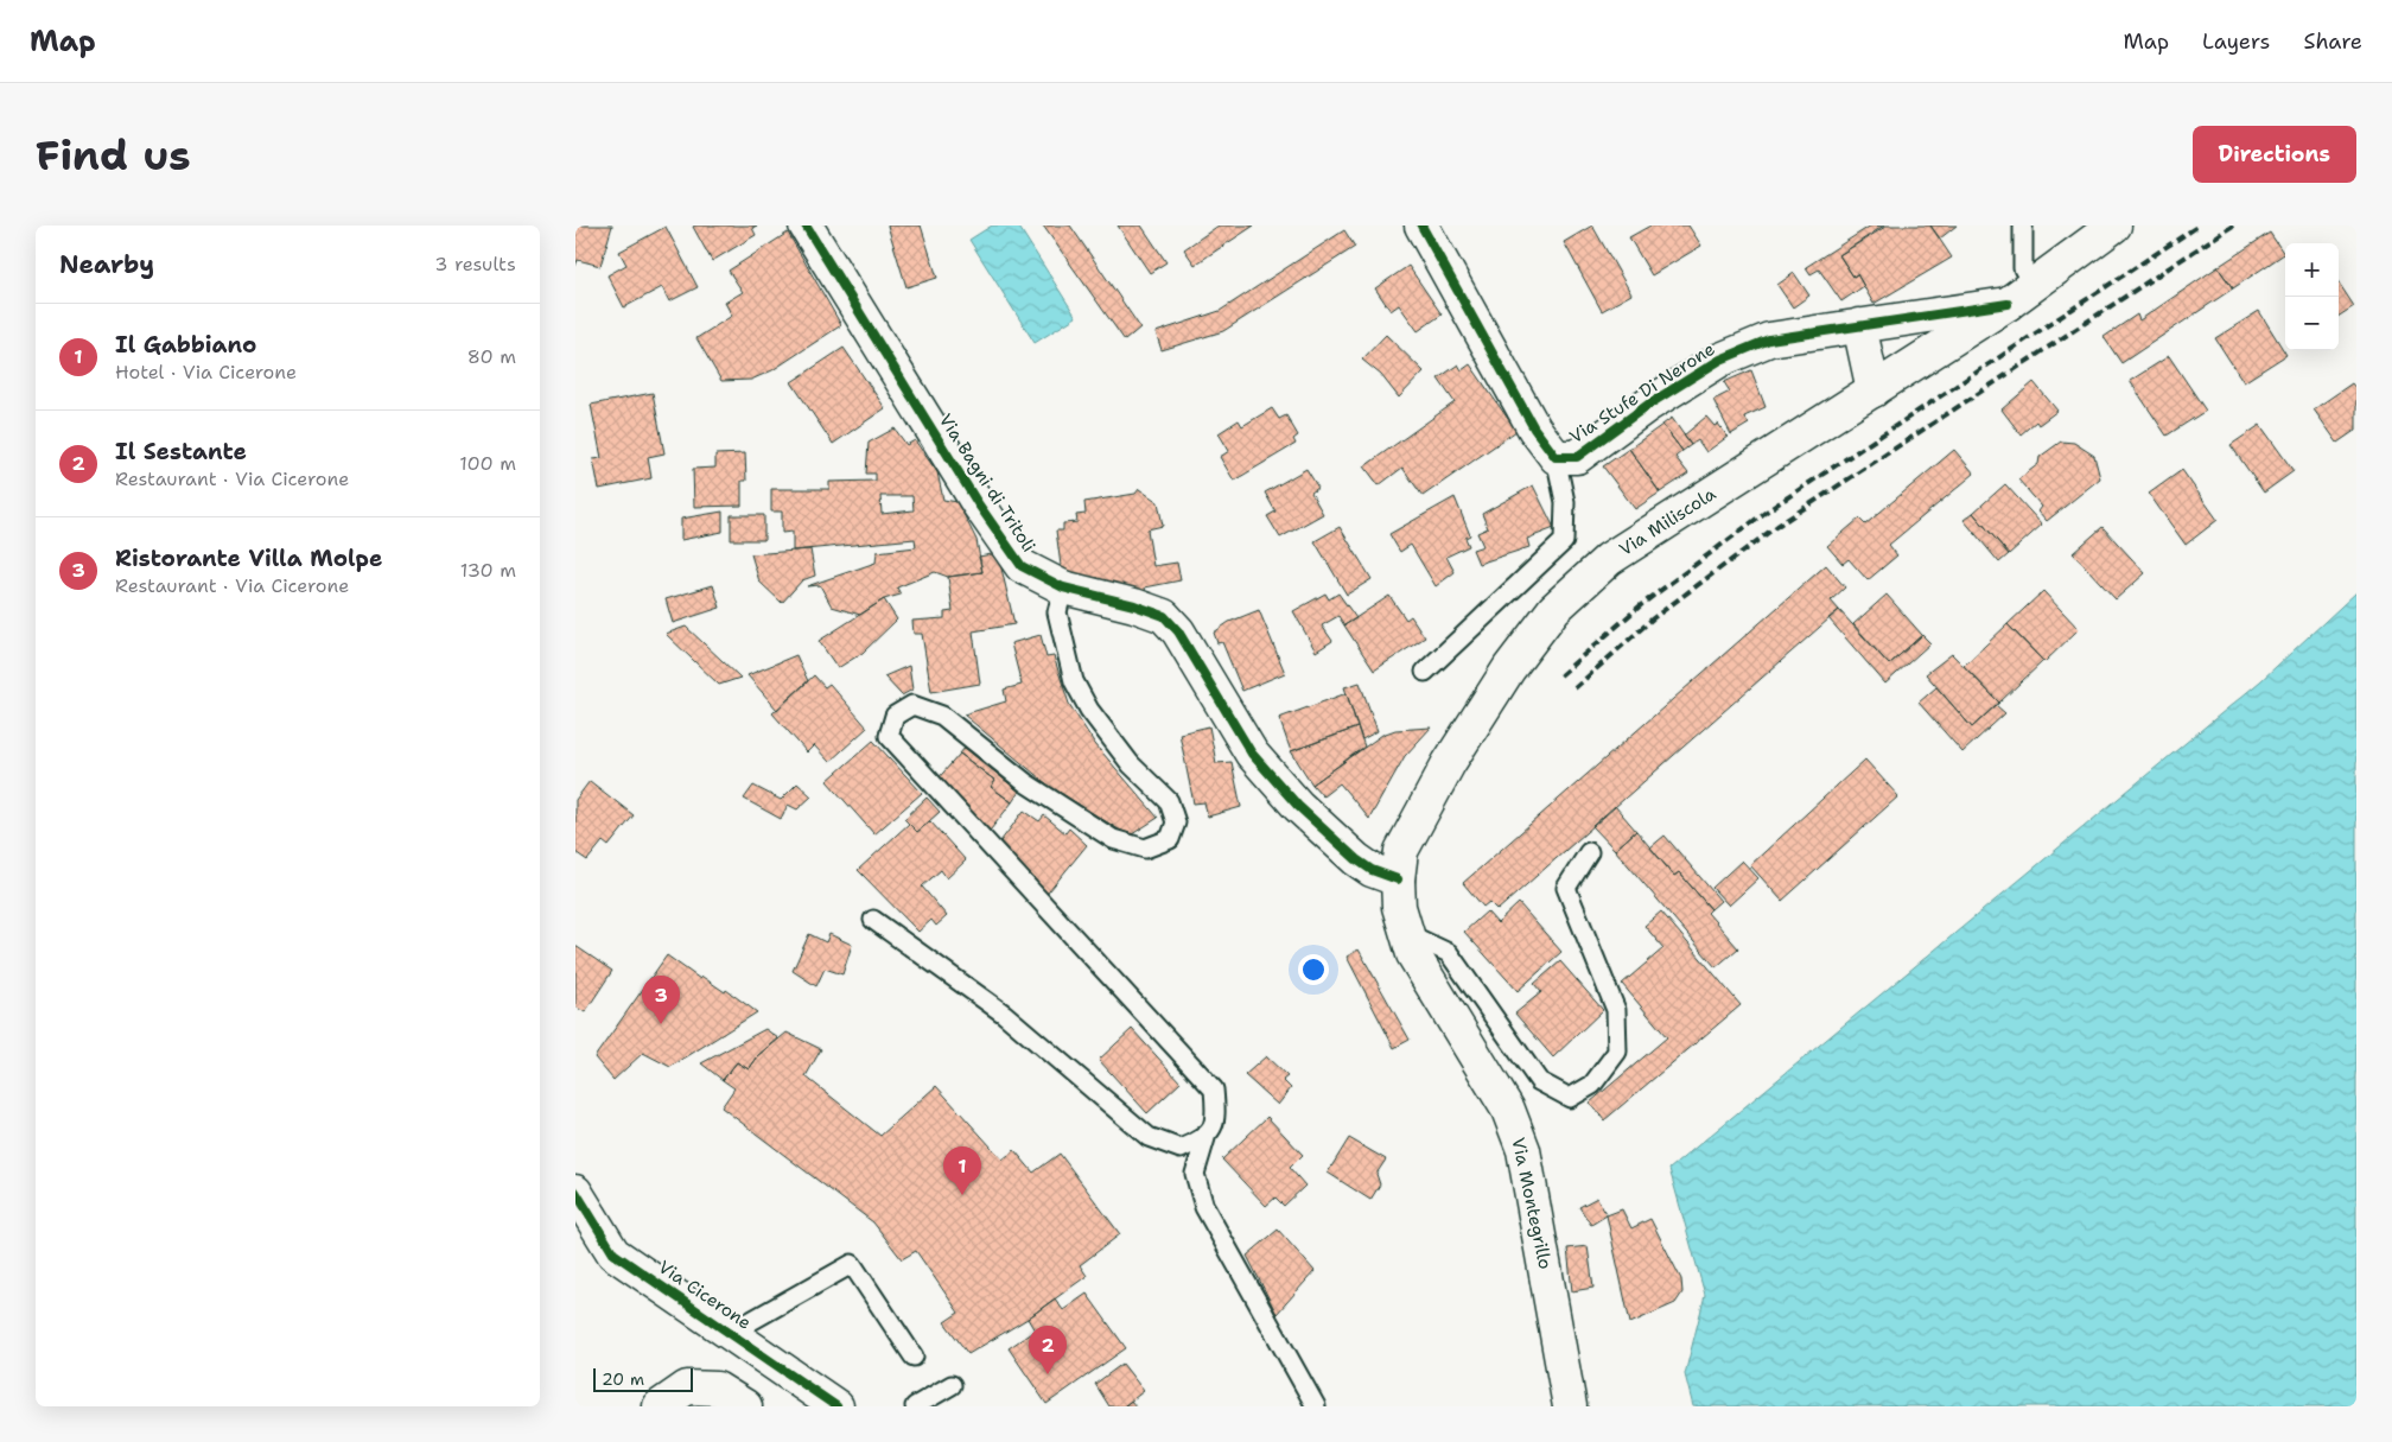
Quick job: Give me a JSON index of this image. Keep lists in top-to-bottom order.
{
  "streets": {
    "street": [
      "Via Stufe Di Nerone",
      "Via Bagni di Tritoli",
      "Via Miliscola",
      "Via Montegrillo",
      "Via Cicerone"
    ]
  },
  "crossings": [
    ["Via Stufe Di Nerone", "Via Miliscola"],
    ["Via Bagni di Tritoli", "Via Miliscola"],
    ["Via Miliscola", "Via Montegrillo"]
  ],
  "scale_bar": "20 m",
  "page": {
    "header": "Map",
    "nav": ["Map", "Layers", "Share"],
    "buttons": "Directions",
    "title": "Find us",
    "heading": ["Nearby", "3 results"],
    "map_buttons": ["+", "−"],
    "list": [
      {
        "mark": "1",
        "name": "Il Gabbiano",
        "note": "Hotel · Via Cicerone",
        "value": "80 m"
      },
      {
        "mark": "2",
        "name": "Il Sestante",
        "note": "Restaurant · Via Cicerone",
        "value": "100 m"
      },
      {
        "mark": "3",
        "name": "Ristorante Villa Molpe",
        "note": "Restaurant · Via Cicerone",
        "value": "130 m"
      }
    ],
    "pins": ["3", "1", "2"],
    "scale": "20 m"
  }
}
